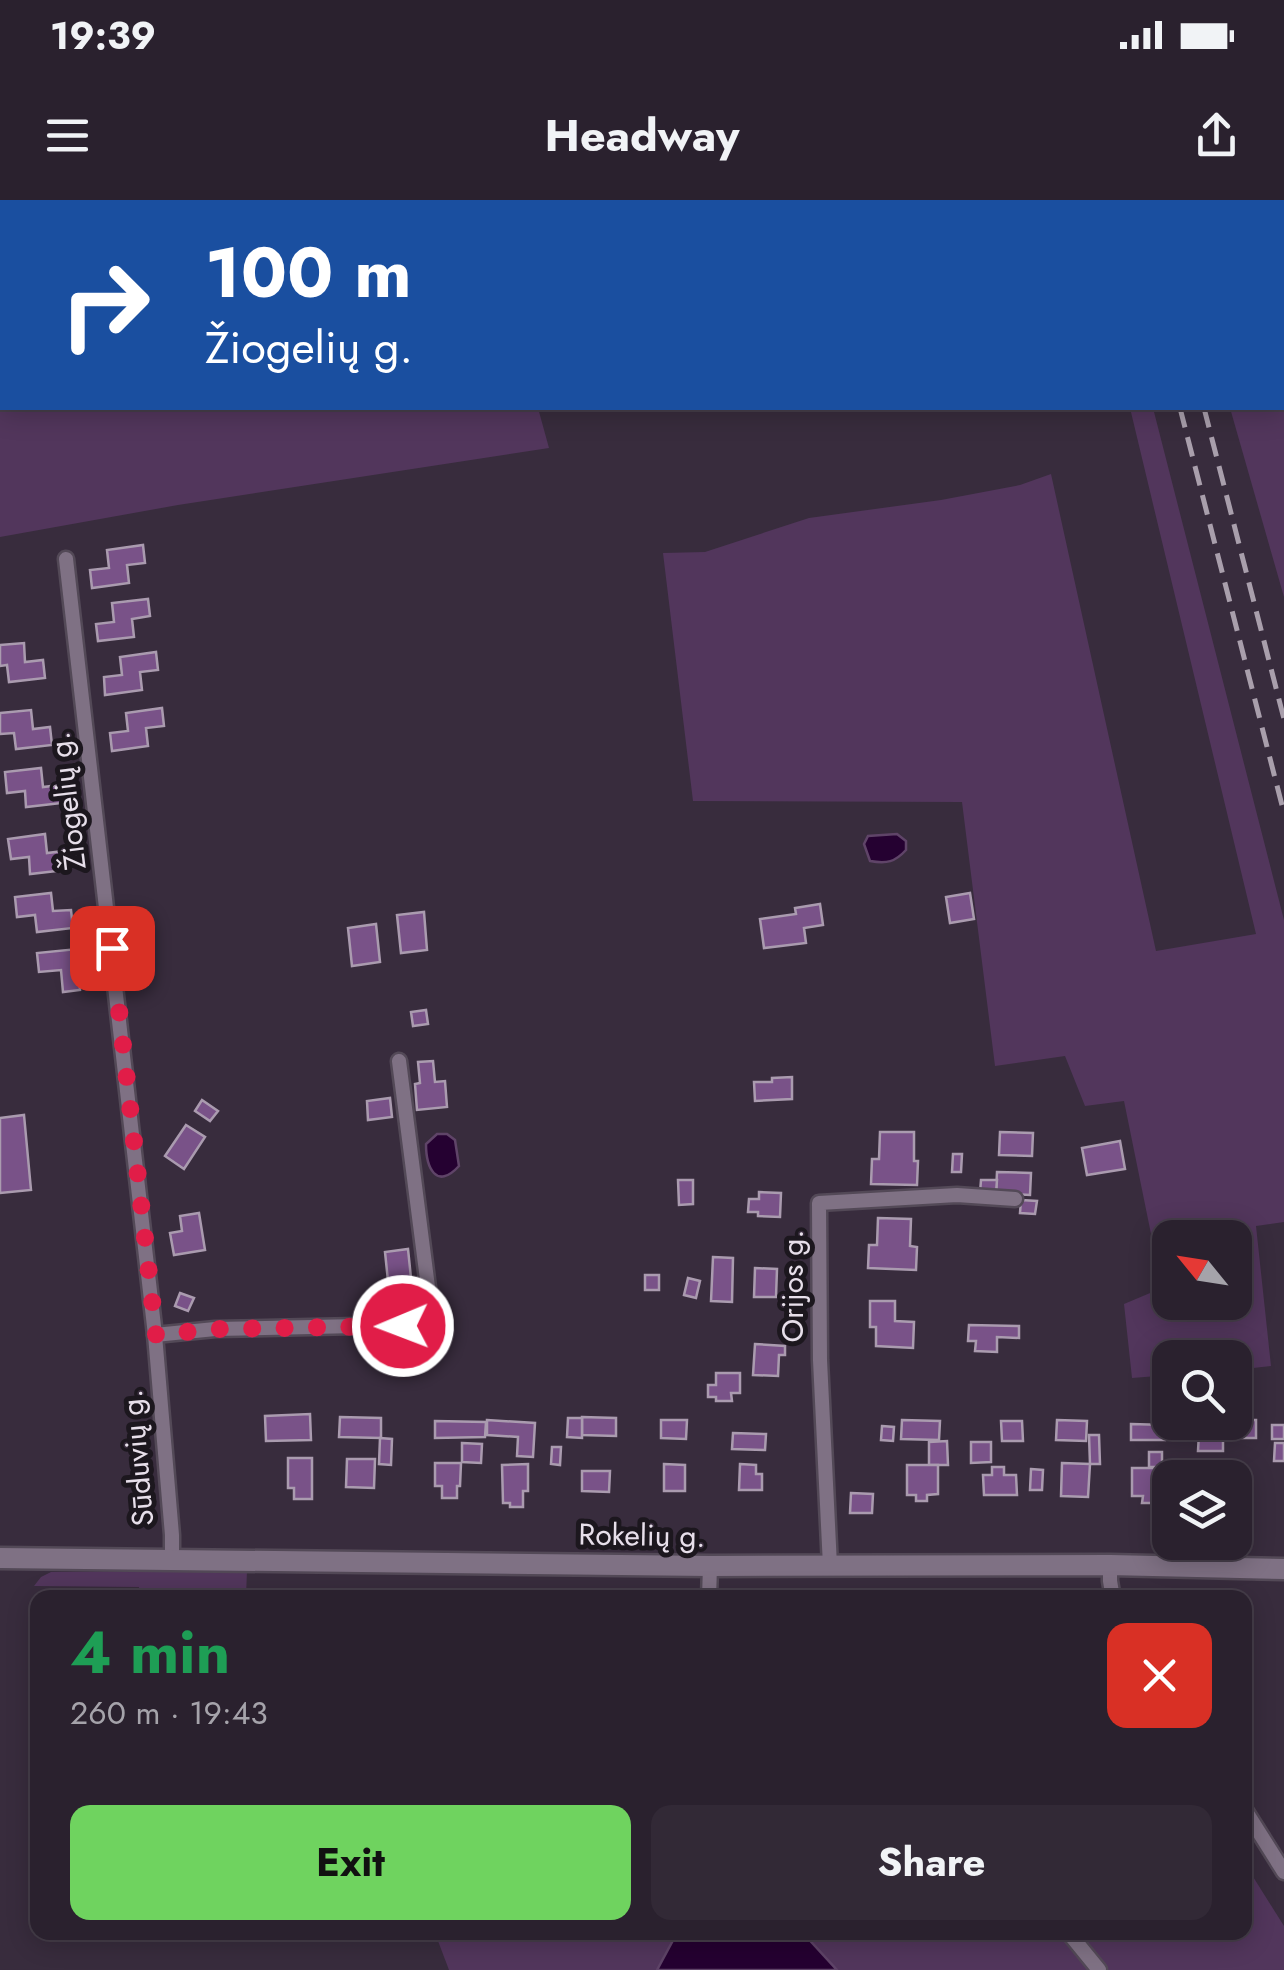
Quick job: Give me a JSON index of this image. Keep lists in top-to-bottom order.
{
  "streets": {
    "main road": ["Rokelių g."],
    "street": ["Žiogelių g.", "Orijos g.", "Sūduvių g."]
  },
  "crossings": [
    ["Žiogelių g.", "Sūduvių g."],
    ["Orijos g.", "Rokelių g."],
    ["Sūduvių g.", "Rokelių g."]
  ],
  "north": "top left",
  "page": {
    "status": "19:39",
    "header": "Headway",
    "turn": ["100 m", "Žiogelių g."],
    "heading": ["4 min", "260 m · 19:43"],
    "buttons": ["Exit", "Share"]
  }
}
